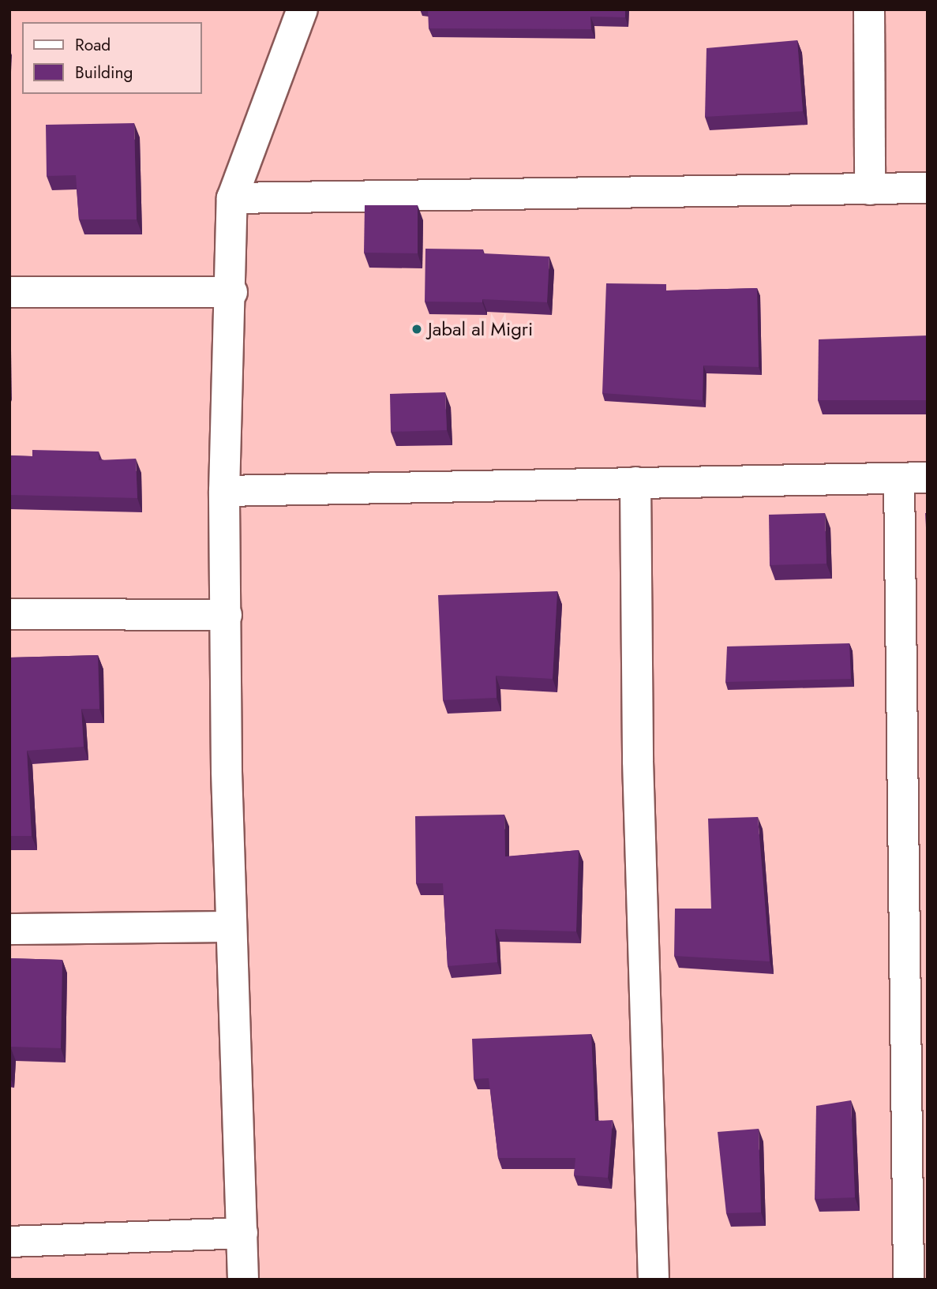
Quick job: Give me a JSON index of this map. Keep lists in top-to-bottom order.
{
  "places": ["Jabal al Migri"],
  "legend": ["Road", "Building"]
}
